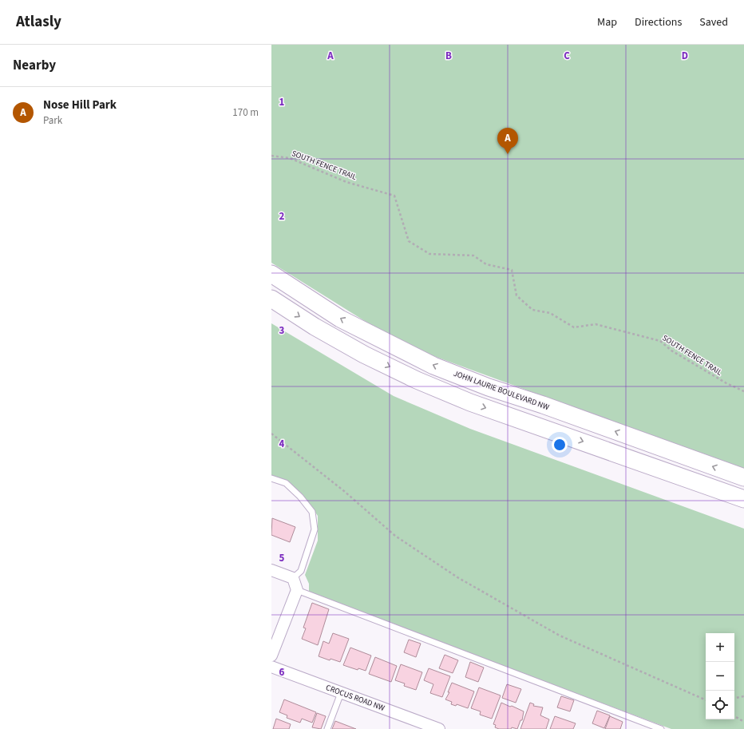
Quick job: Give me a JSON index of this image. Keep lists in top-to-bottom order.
{
  "streets": {
    "main road": ["JOHN LAURIE BOULEVARD NW"],
    "street": ["CROCUS ROAD NW"],
    "path": ["SOUTH FENCE TRAIL"]
  },
  "page": {
    "header": "Atlasly",
    "nav": ["Map", "Directions", "Saved"],
    "heading": "Nearby",
    "list": [
      {
        "mark": "A",
        "name": "Nose Hill Park",
        "note": "Park",
        "value": "170 m"
      }
    ],
    "pins": "A",
    "map_buttons": ["+", "−"]
  },
  "grid": {
    "columns": [
      "A",
      "B",
      "C",
      "D"
    ],
    "rows": [
      "1",
      "2",
      "3",
      "4",
      "5",
      "6"
    ]
  }
}
